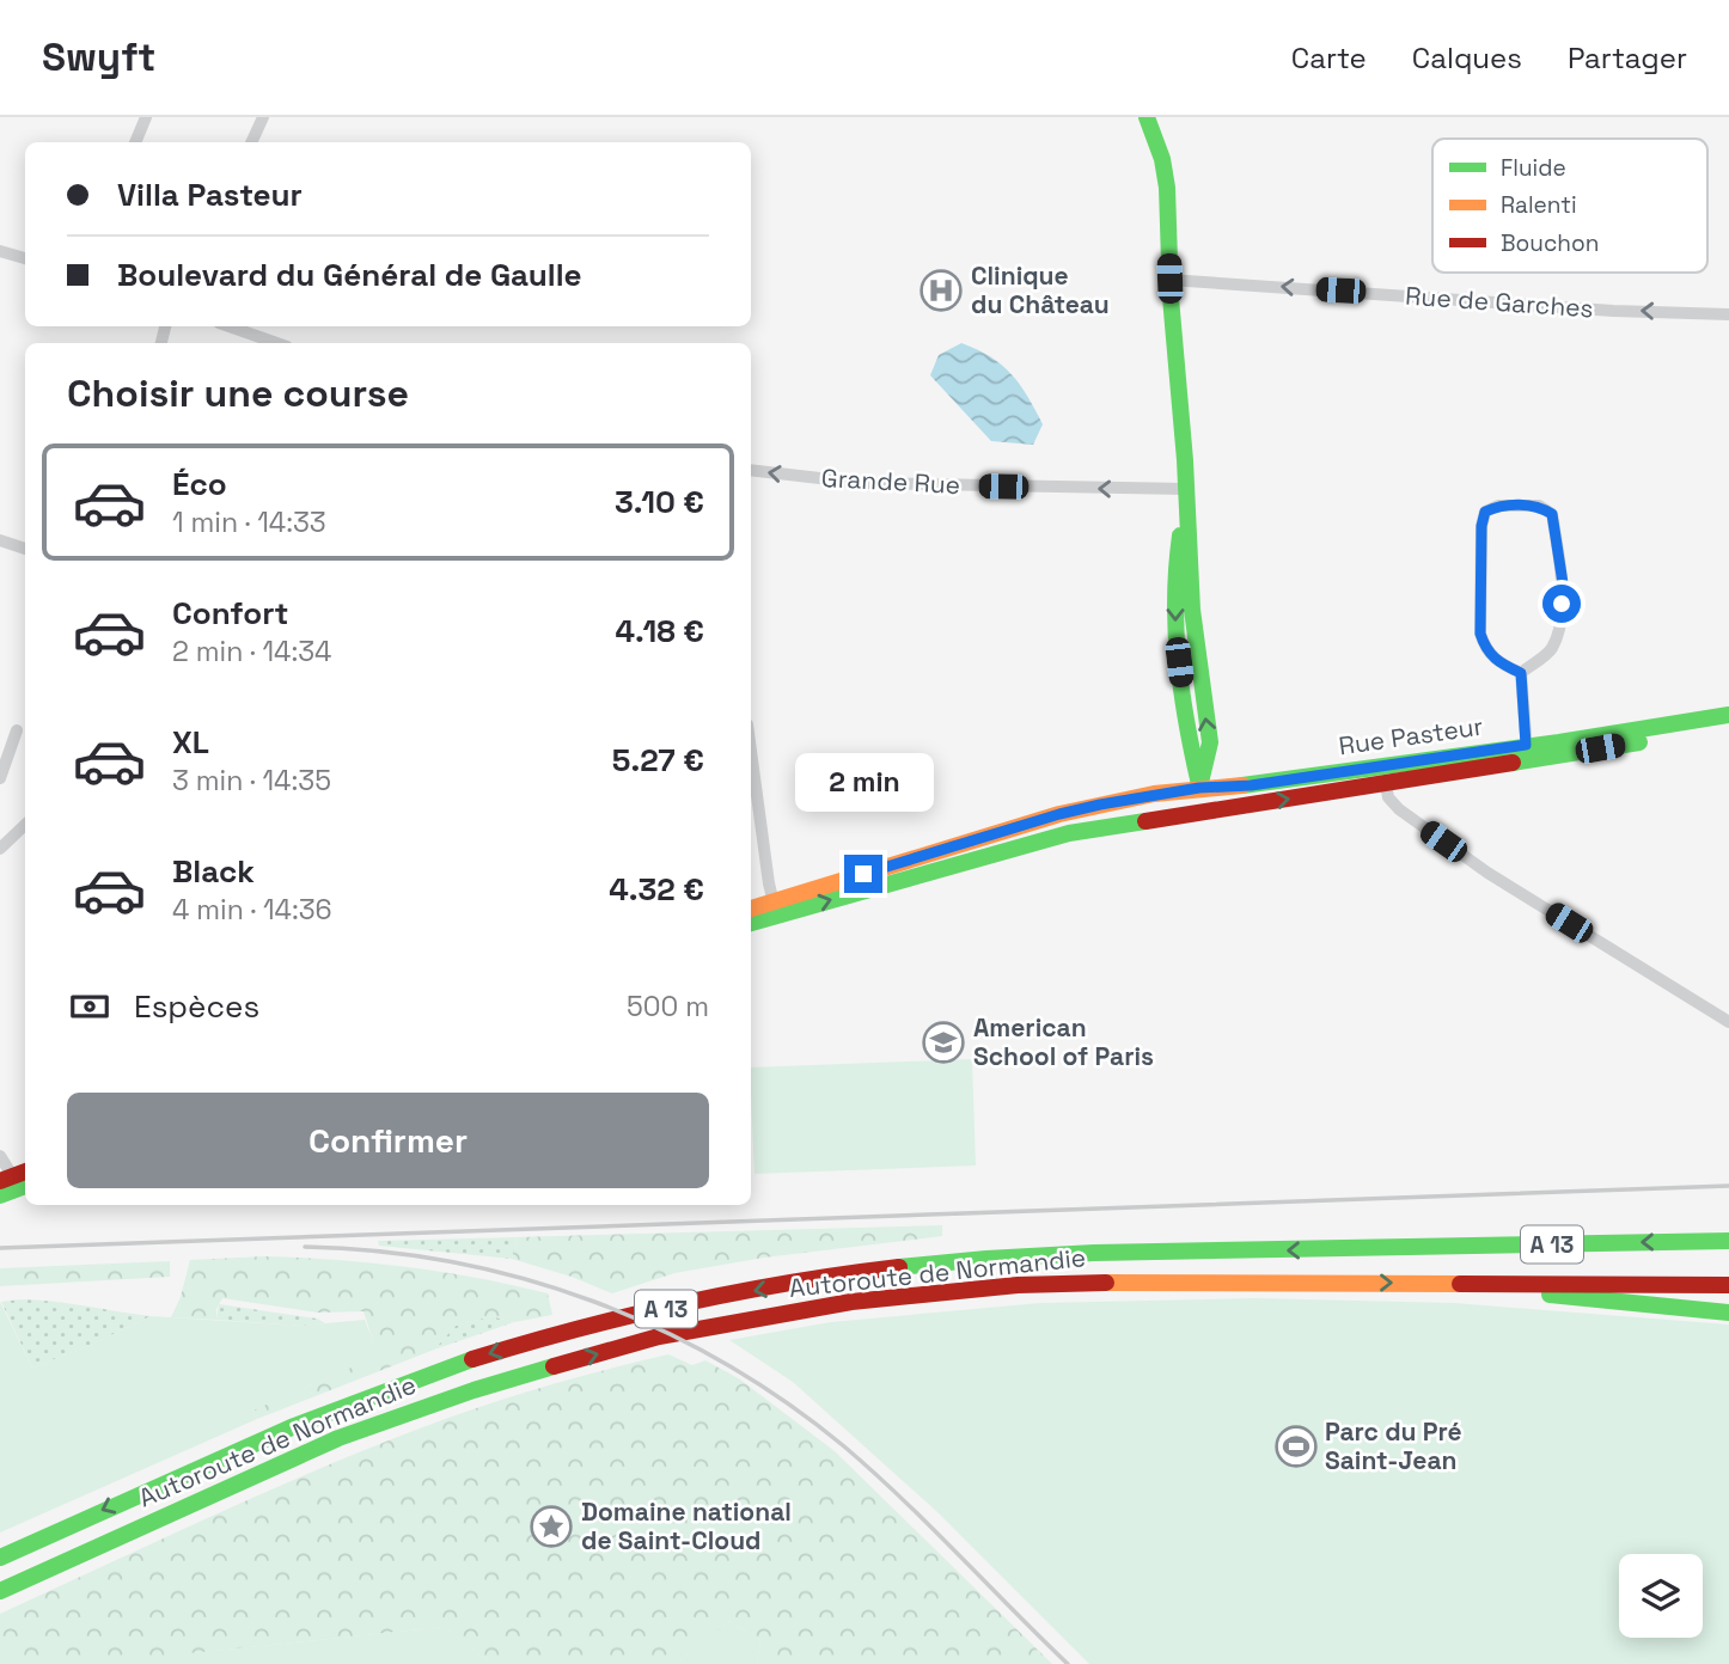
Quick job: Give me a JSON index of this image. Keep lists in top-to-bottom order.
{
  "streets": {
    "main road": ["Rue Pasteur", "A 13", "Autoroute de Normandie"],
    "street": ["Rue de Garches", "Grande Rue"]
  },
  "one_way": ["Rue de Garches", "Grande Rue"],
  "places": {
    "hospital": ["Clinique du Château"],
    "school or university": ["American School of Paris"],
    "sports": ["Parc du Pré Saint-Jean"],
    "place": ["Domaine national de Saint-Cloud"]
  },
  "legend": ["Fluide", "Ralenti", "Bouchon"],
  "page": {
    "header": "Swyft",
    "nav": ["Carte", "Calques", "Partager"],
    "banner": ["Villa Pasteur", "Boulevard du Général de Gaulle"],
    "heading": "Choisir une course",
    "list": [
      {
        "name": "Éco",
        "note": "1 min · 14:33",
        "value": "3.10 €"
      },
      {
        "name": "Confort",
        "note": "2 min · 14:34",
        "value": "4.18 €"
      },
      {
        "name": "XL",
        "note": "3 min · 14:35",
        "value": "5.27 €"
      },
      {
        "name": "Black",
        "note": "4 min · 14:36",
        "value": "4.32 €"
      }
    ],
    "bubble": "2 min",
    "pay": ["Espèces", "500 m"],
    "buttons": "Confirmer"
  }
}
